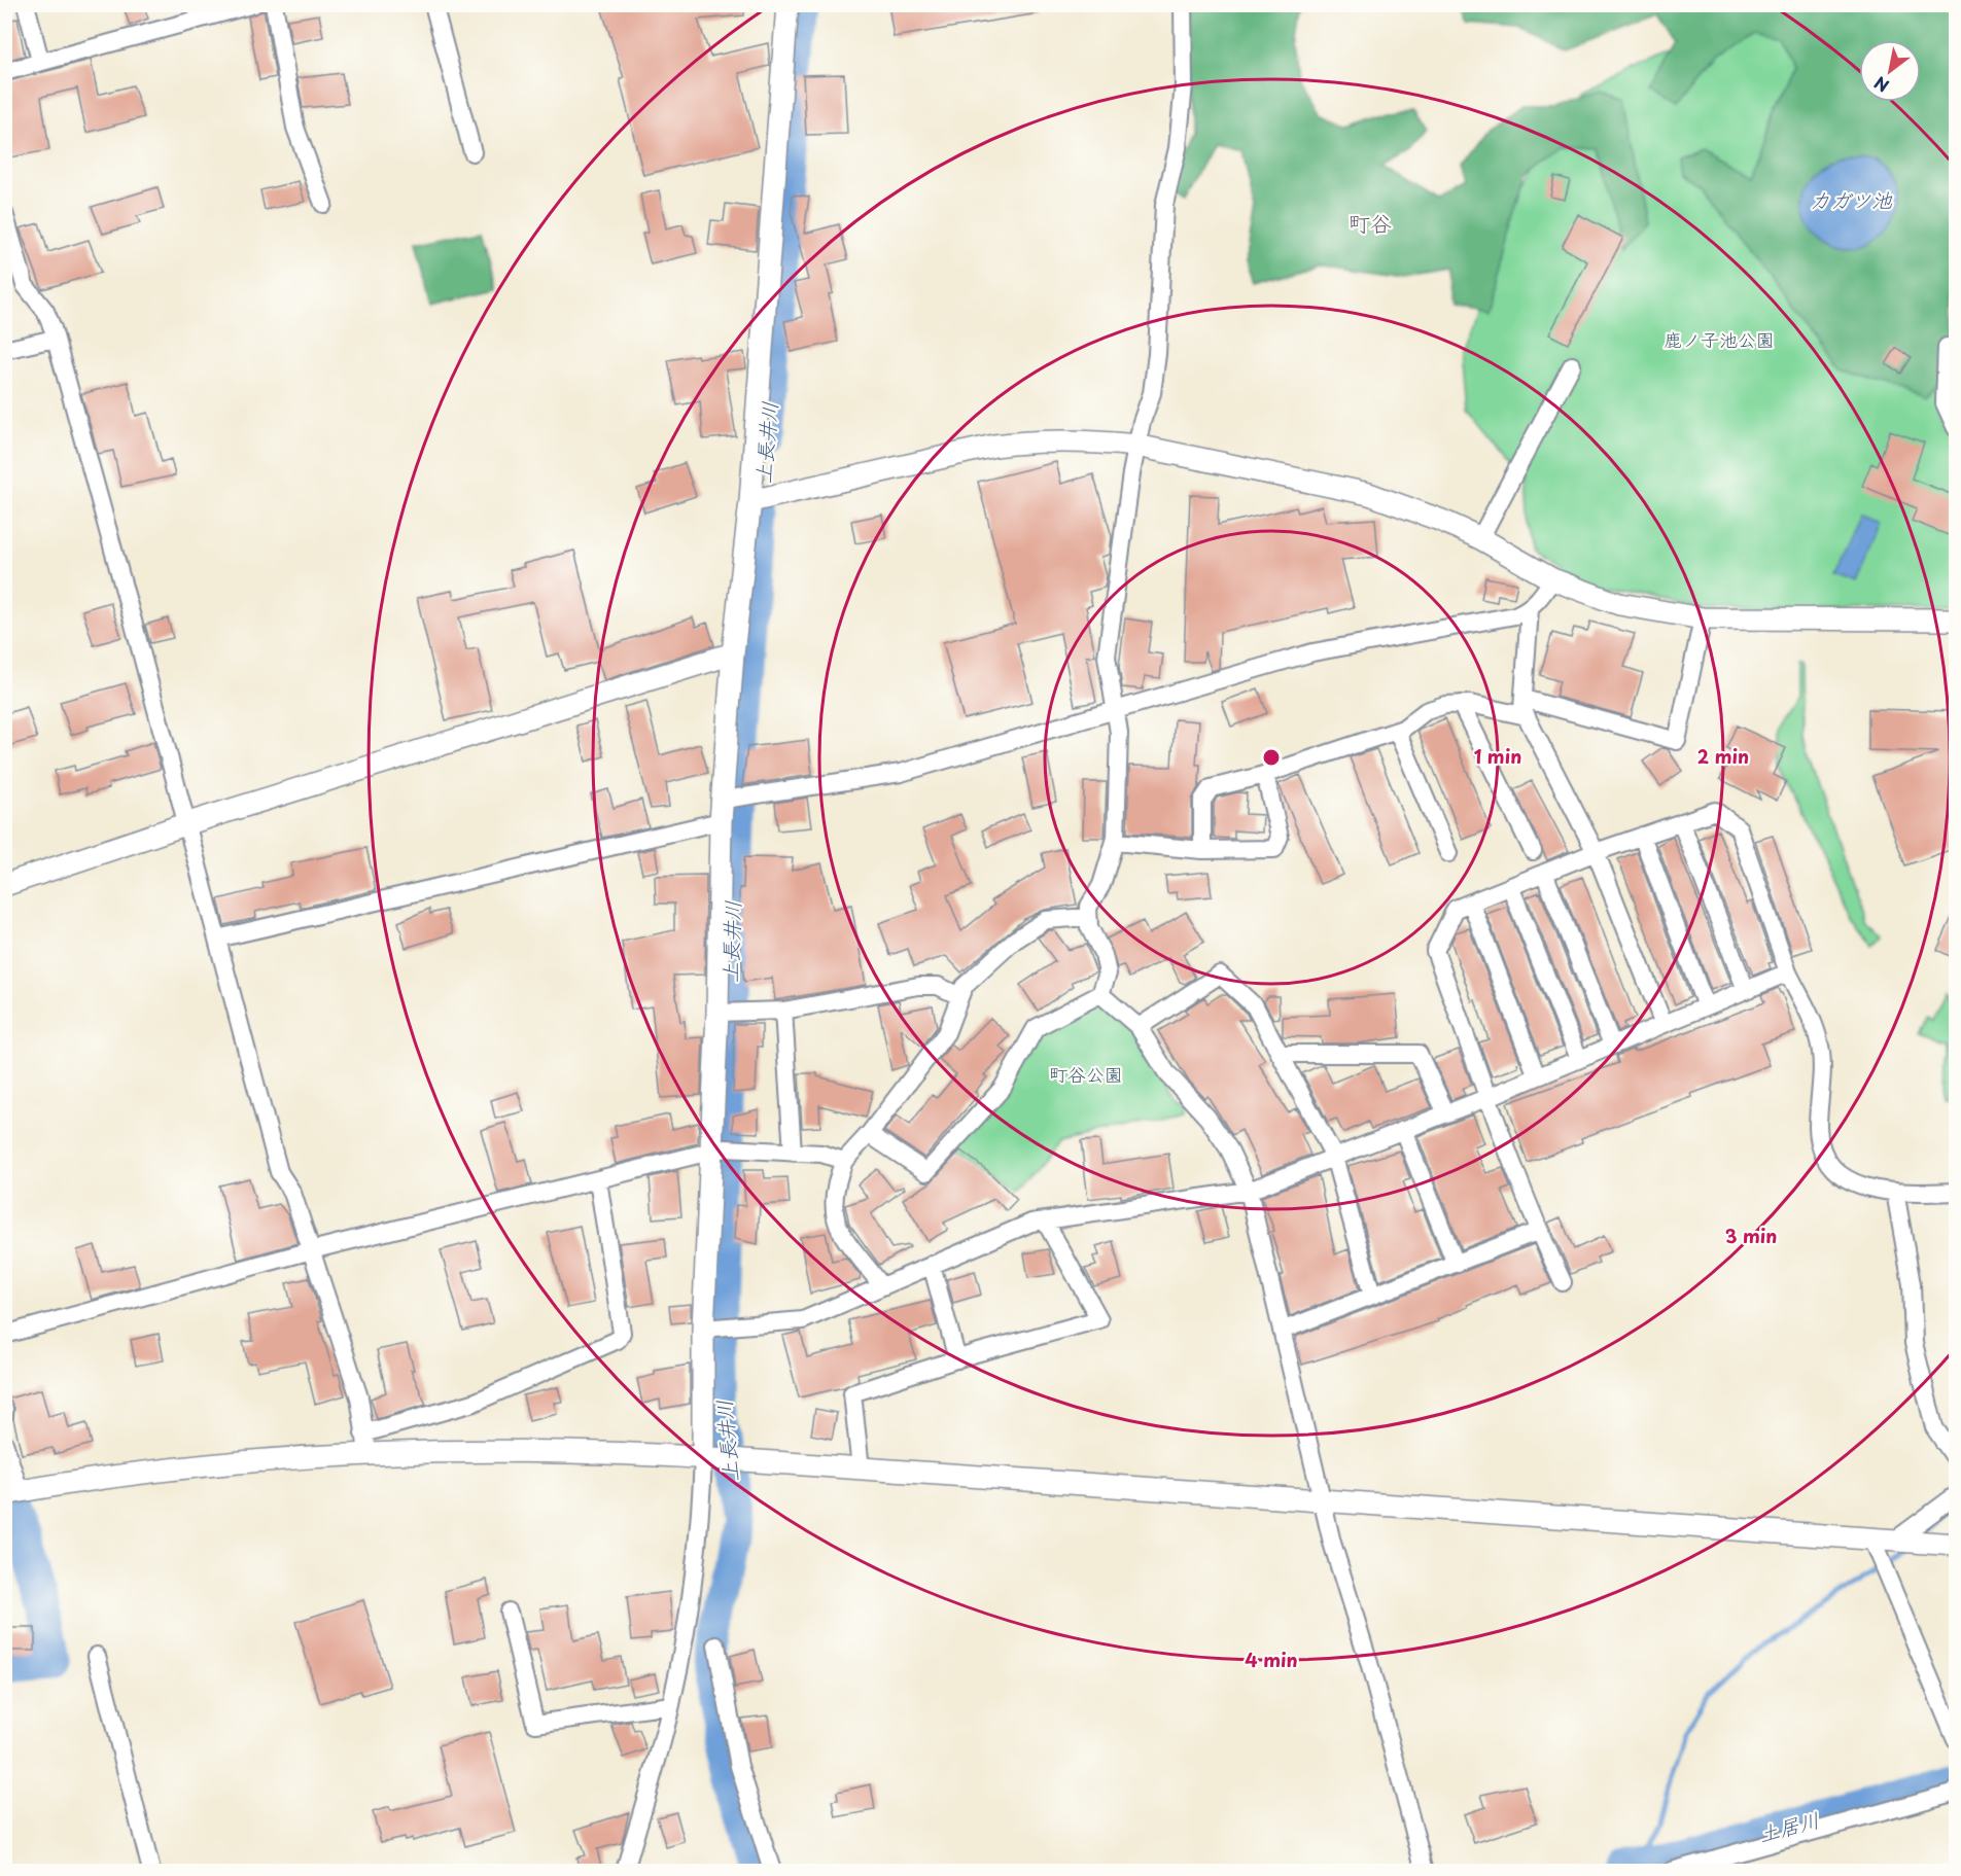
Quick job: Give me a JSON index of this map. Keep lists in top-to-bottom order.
{
  "districts": ["町谷"],
  "water": ["カガツ池", "上長井川", "土居川"],
  "parks": ["鹿ノ子池公園", "町谷公園"],
  "north": "bottom left",
  "rings": [
    "1 min",
    "2 min",
    "3 min",
    "4 min"
  ]
}
